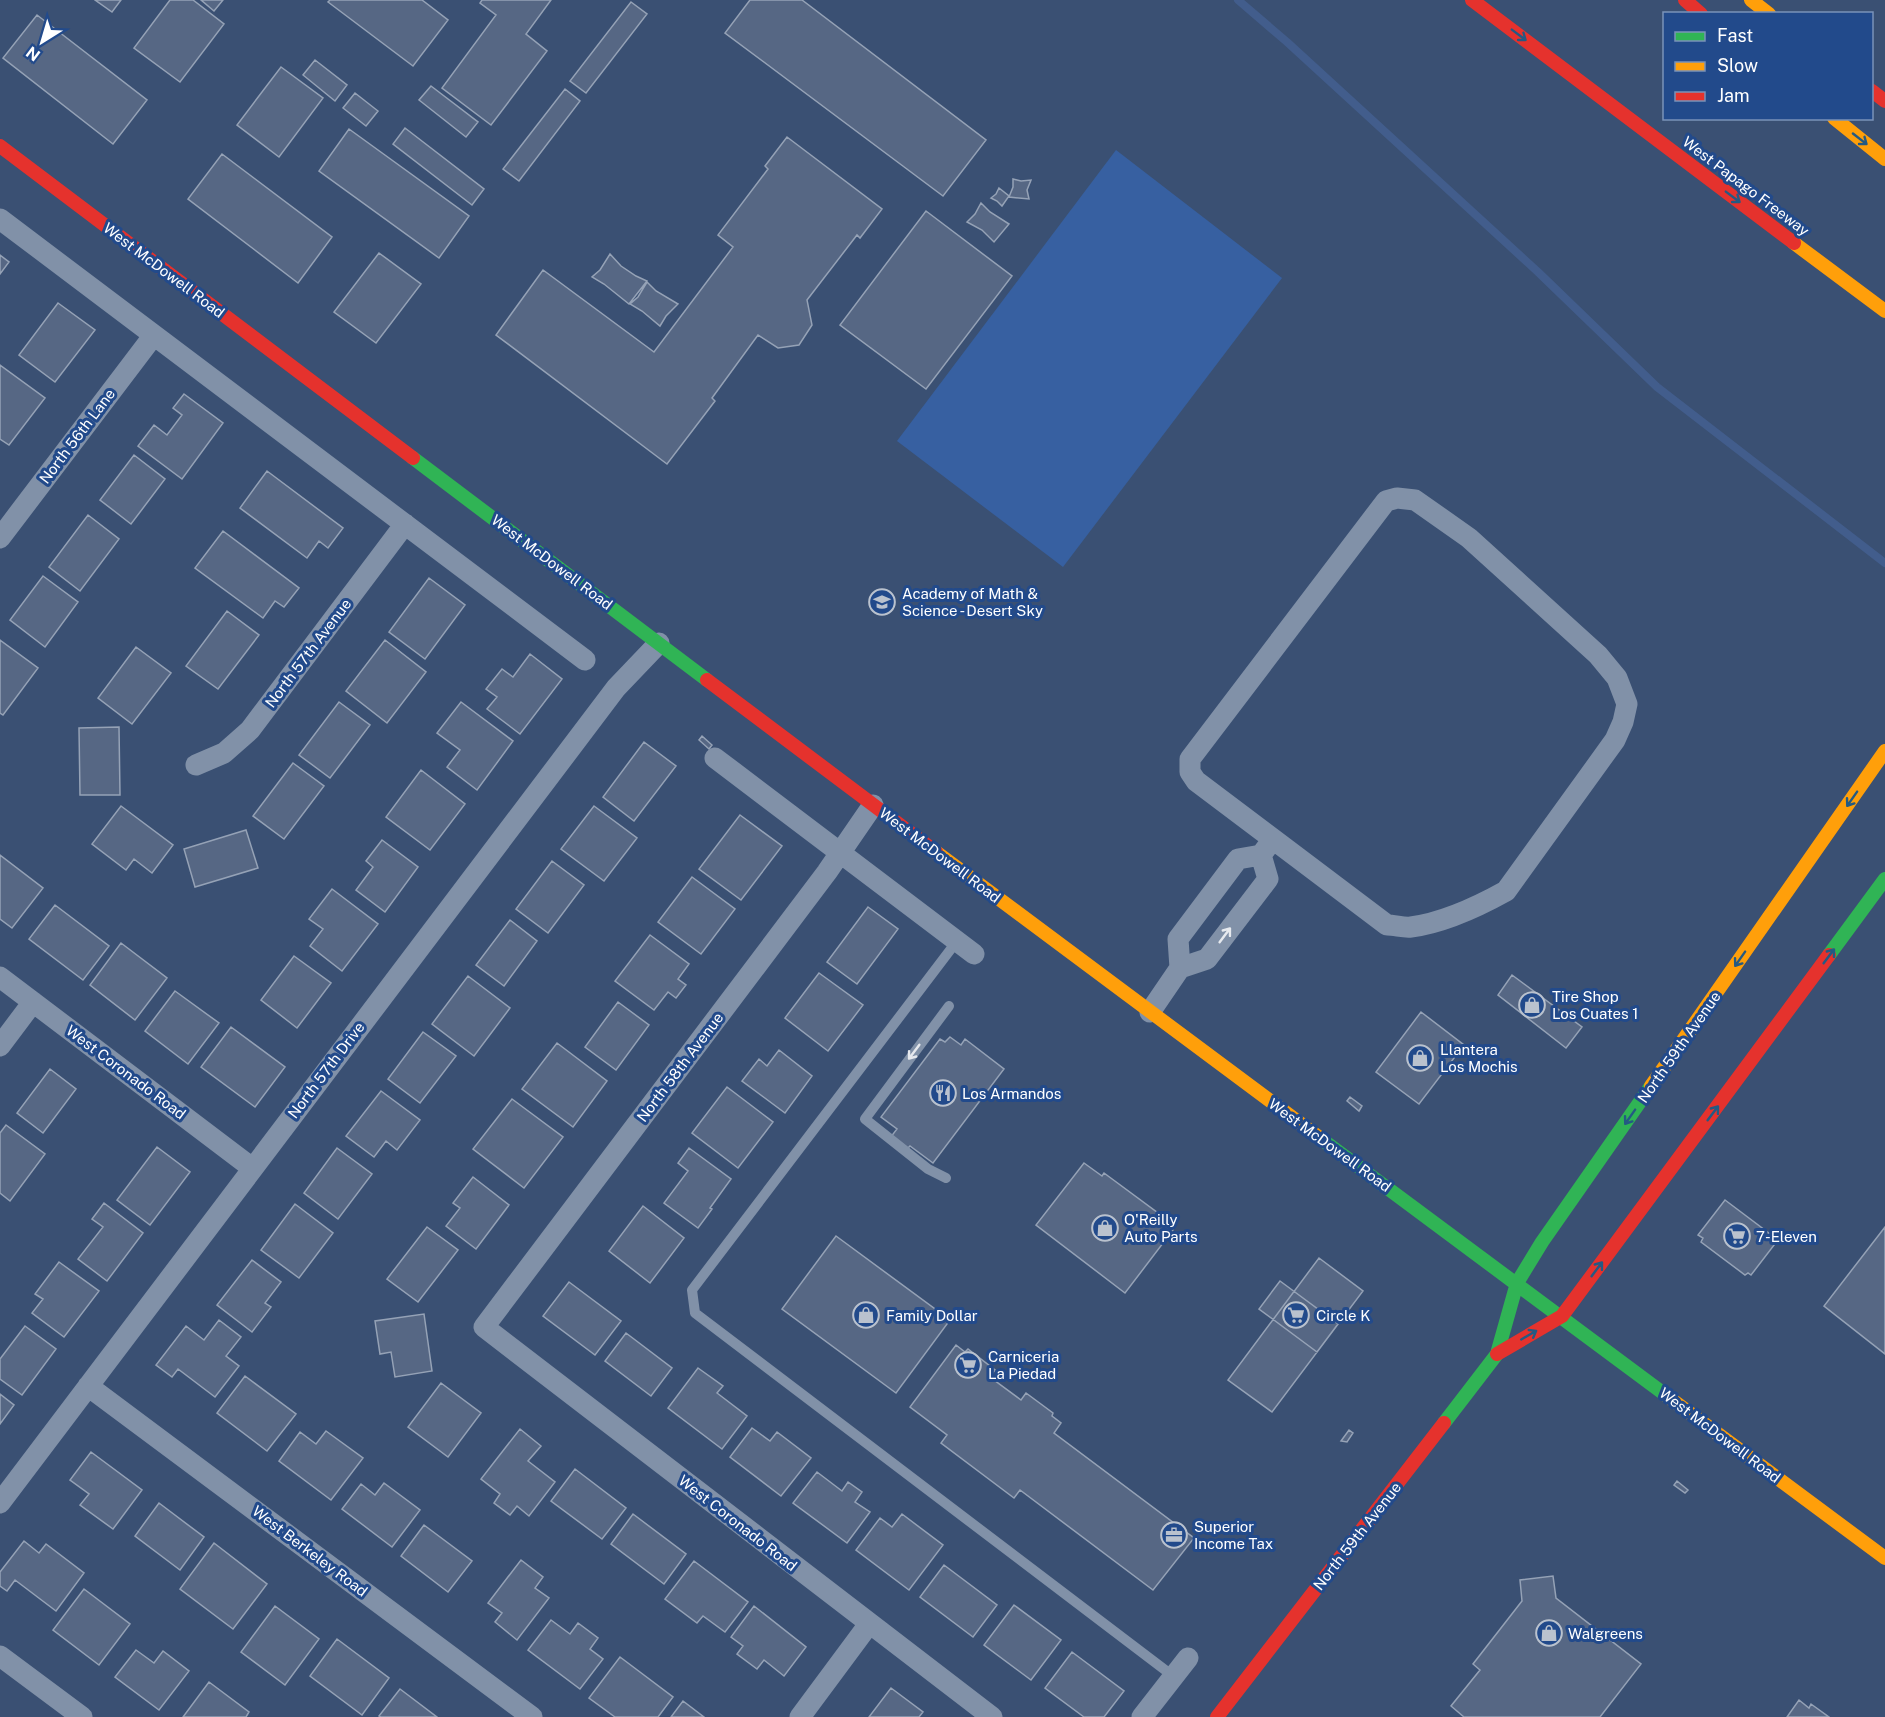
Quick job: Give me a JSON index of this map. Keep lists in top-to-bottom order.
{
  "streets": {
    "main road": ["West Papago Freeway", "West McDowell Road", "North 59th Avenue"],
    "street": [
      "North 56th Lane",
      "North 57th Avenue",
      "North 58th Avenue",
      "North 57th Drive",
      "West Coronado Road",
      "West Berkeley Road"
    ]
  },
  "crossings": [
    ["West McDowell Road", "North 59th Avenue"],
    ["West McDowell Road", "North 58th Avenue"],
    ["West McDowell Road", "North 57th Drive"],
    ["North 58th Avenue", "West Coronado Road"],
    ["North 57th Drive", "West Coronado Road"],
    ["North 57th Drive", "West Berkeley Road"]
  ],
  "one_way": ["West Papago Freeway"],
  "places": {
    "school or university": ["Academy of Math & Science - Desert Sky"],
    "shop": [
      "Tire Shop Los Cuates 1",
      "Llantera Los Mochis",
      "O'Reilly Auto Parts",
      "Family Dollar",
      "Walgreens"
    ],
    "restaurant": ["Los Armandos"],
    "supermarket": ["7-Eleven", "Circle K", "Carniceria La Piedad"],
    "office": ["Superior Income Tax"]
  },
  "legend": ["Fast", "Slow", "Jam"],
  "north": "bottom left"
}
